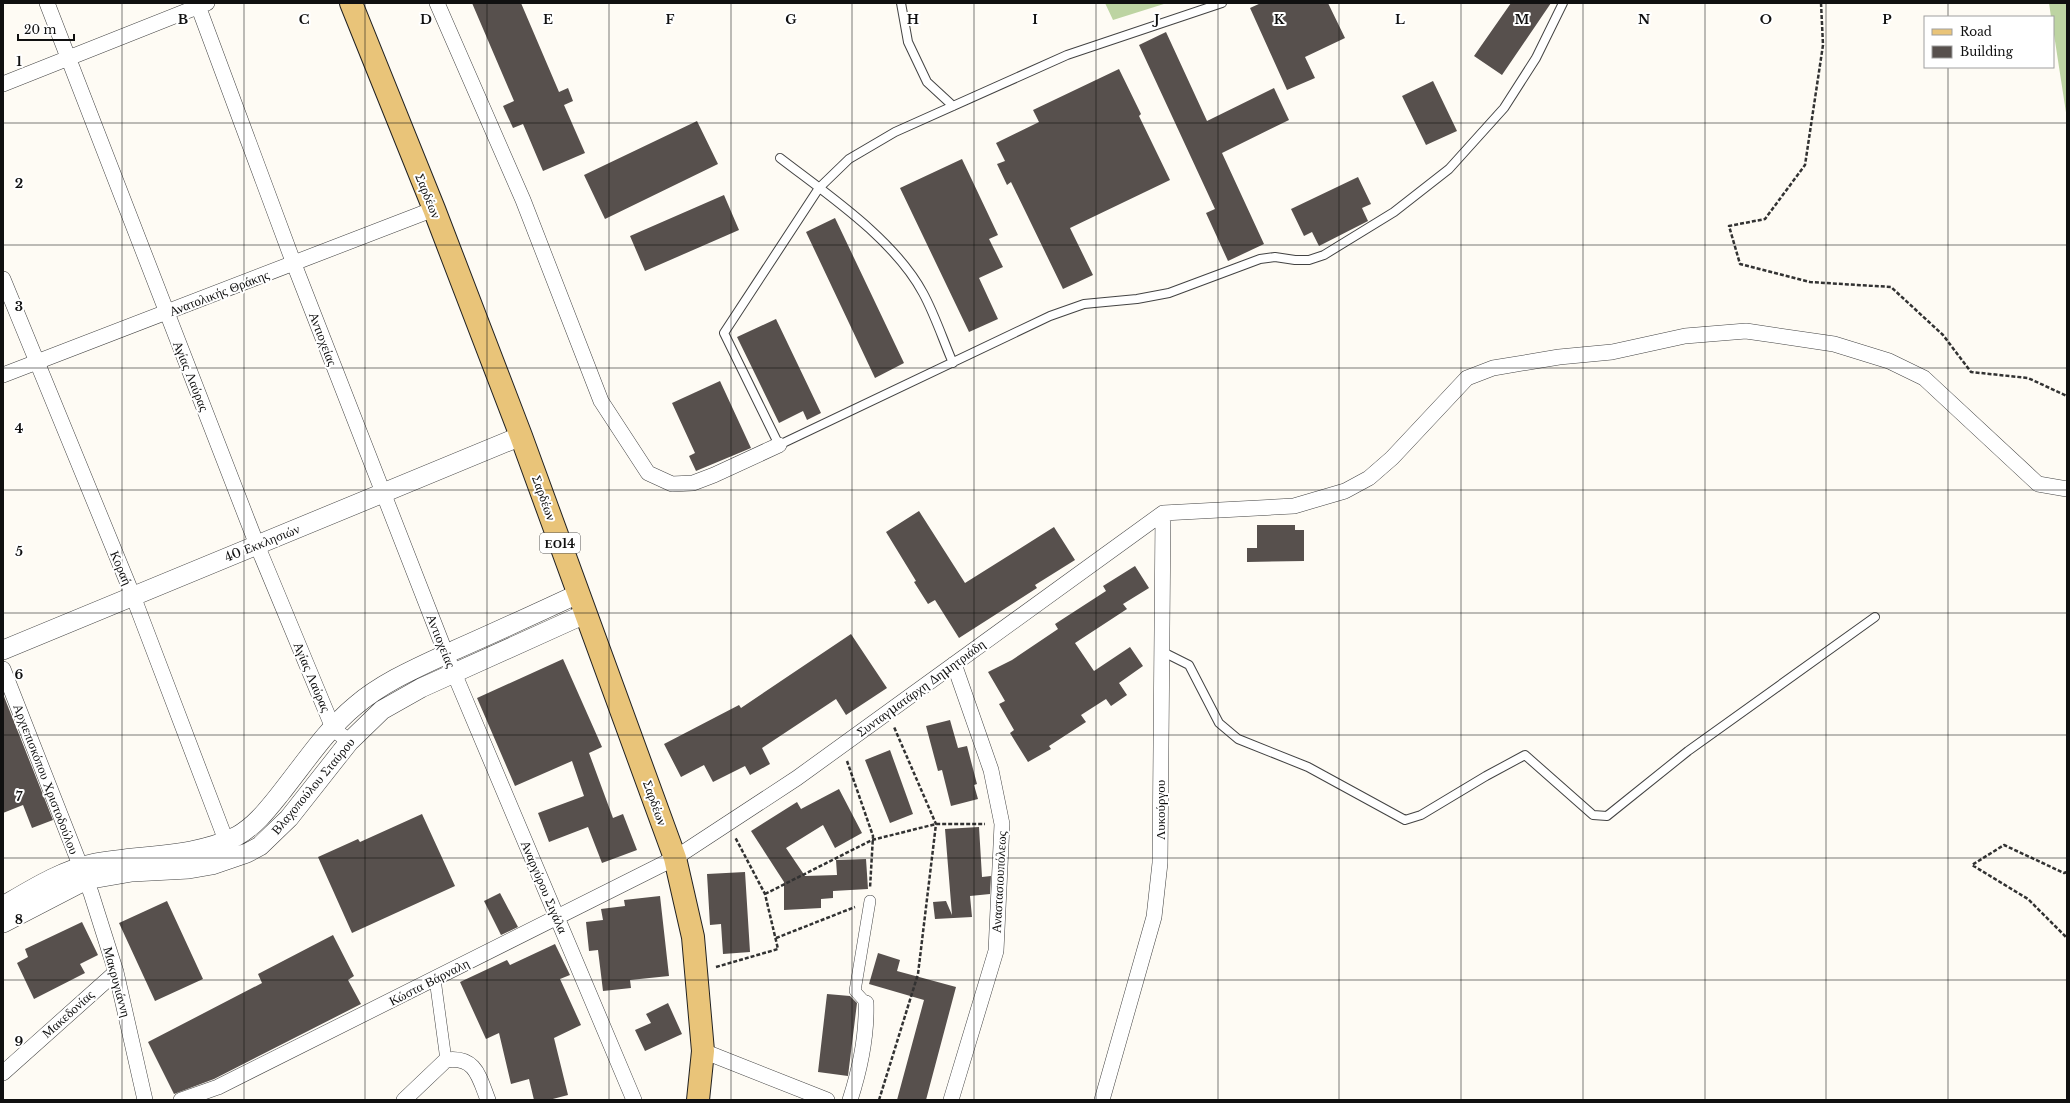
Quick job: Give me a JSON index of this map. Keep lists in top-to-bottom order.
{
  "streets": {
    "main road": ["Σαρδέων", "ΕΟ14"],
    "street": [
      "Ανατολικής Θράκης",
      "Αντιοχείας",
      "Αγίας Λαύρας",
      "40 Εκκλησιών",
      "Κοραή",
      "Συνταγματάρχη Δημητριάδη",
      "Αρχιεπισκόπου Χριστοδούλου",
      "Βλαχοπούλου Σταύρου",
      "Λυκούργου",
      "Αναστασιουπόλεως",
      "Αναργύρου Σιγάλα",
      "Μακρυγιάννη",
      "Κώστα Βάρναλη",
      "Μακεδονίας"
    ]
  },
  "crossings": [
    ["Σαρδέων", "Ανατολικής Θράκης"],
    ["Σαρδέων", "40 Εκκλησιών"],
    ["Σαρδέων", "Συνταγματάρχη Δημητριάδη"],
    ["Σαρδέων", "Βλαχοπούλου Σταύρου"],
    ["Σαρδέων", "Κώστα Βάρναλη"],
    ["Ανατολικής Θράκης", "Αντιοχείας"],
    ["Ανατολικής Θράκης", "Αγίας Λαύρας"],
    ["Ανατολικής Θράκης", "Κοραή"],
    ["Αντιοχείας", "40 Εκκλησιών"],
    ["Αντιοχείας", "Βλαχοπούλου Σταύρου"],
    ["Αντιοχείας", "Αναργύρου Σιγάλα"],
    ["Αγίας Λαύρας", "40 Εκκλησιών"],
    ["Αγίας Λαύρας", "Βλαχοπούλου Σταύρου"],
    ["40 Εκκλησιών", "Κοραή"],
    ["Κοραή", "Βλαχοπούλου Σταύρου"],
    ["Συνταγματάρχη Δημητριάδη", "Λυκούργου"],
    ["Συνταγματάρχη Δημητριάδη", "Αναστασιουπόλεως"],
    ["Συνταγματάρχη Δημητριάδη", "Κώστα Βάρναλη"],
    ["Αρχιεπισκόπου Χριστοδούλου", "Βλαχοπούλου Σταύρου"],
    ["Αρχιεπισκόπου Χριστοδούλου", "Μακρυγιάννη"],
    ["Βλαχοπούλου Σταύρου", "Αναργύρου Σιγάλα"],
    ["Βλαχοπούλου Σταύρου", "Μακρυγιάννη"],
    ["Αναργύρου Σιγάλα", "Κώστα Βάρναλη"],
    ["Μακρυγιάννη", "Μακεδονίας"]
  ],
  "legend": ["Road", "Building"],
  "scale_bar": "20 m",
  "grid": {
    "columns": [
      "B",
      "C",
      "D",
      "E",
      "F",
      "G",
      "H",
      "I",
      "J",
      "K",
      "L",
      "M",
      "N",
      "O",
      "P"
    ],
    "rows": [
      "1",
      "2",
      "3",
      "4",
      "5",
      "6",
      "7",
      "8",
      "9"
    ]
  }
}
